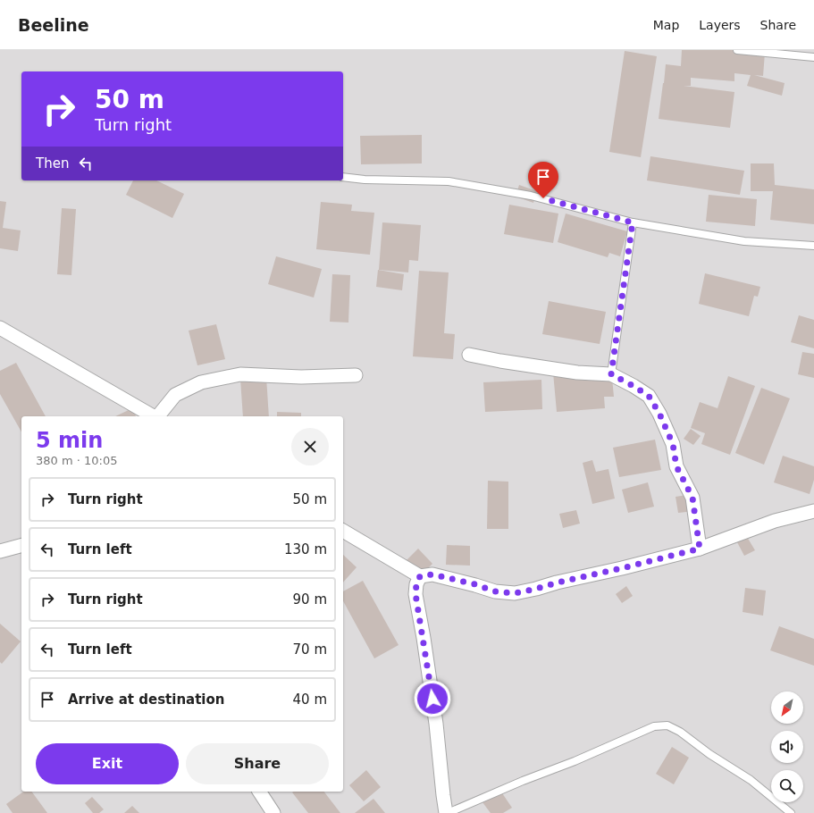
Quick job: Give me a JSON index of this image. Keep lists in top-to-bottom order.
{
  "north": "bottom left",
  "page": {
    "header": "Beeline",
    "nav": ["Map", "Layers", "Share"],
    "turn": ["50 m", "Turn right"],
    "then": "Then",
    "heading": ["5 min", "380 m · 10:05"],
    "list": [
      {
        "name": "Turn right",
        "value": "50 m"
      },
      {
        "name": "Turn left",
        "value": "130 m"
      },
      {
        "name": "Turn right",
        "value": "90 m"
      },
      {
        "name": "Turn left",
        "value": "70 m"
      },
      {
        "name": "Arrive at destination",
        "value": "40 m"
      }
    ],
    "buttons": ["Exit", "Share"]
  }
}
